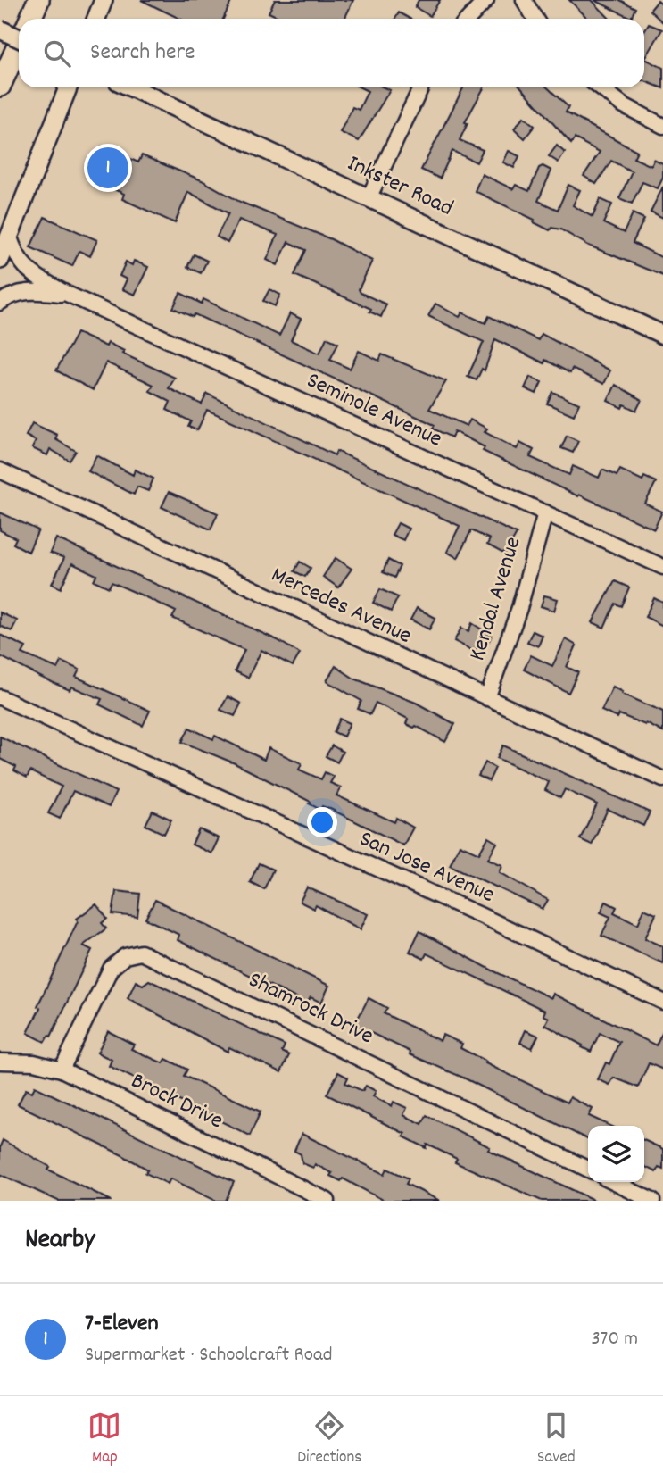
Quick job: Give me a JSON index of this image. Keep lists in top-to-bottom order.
{
  "streets": {
    "main road": ["Inkster Road"],
    "street": [
      "Seminole Avenue",
      "Kendal Avenue",
      "Mercedes Avenue",
      "San Jose Avenue",
      "Shamrock Drive",
      "Brock Drive"
    ]
  },
  "crossings": [
    ["Seminole Avenue", "Kendal Avenue"],
    ["Kendal Avenue", "Mercedes Avenue"],
    ["Shamrock Drive", "Brock Drive"]
  ],
  "page": {
    "search": "Search here",
    "pins": "1",
    "heading": "Nearby",
    "list": [
      {
        "mark": "1",
        "name": "7-Eleven",
        "note": "Supermarket · Schoolcraft Road",
        "value": "370 m"
      }
    ],
    "nav": ["Map", "Directions", "Saved"]
  }
}
